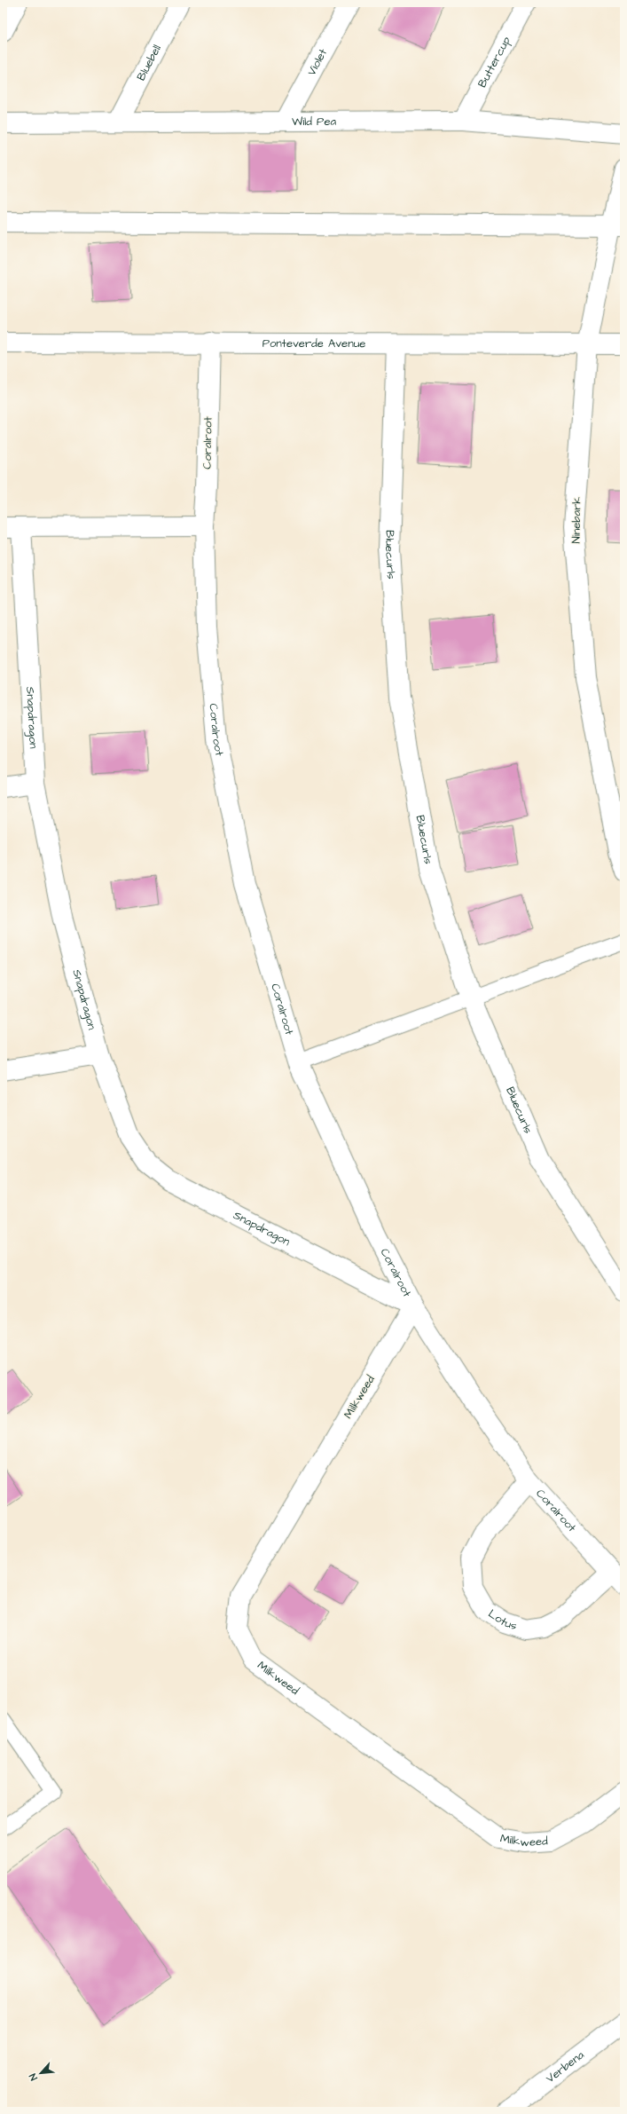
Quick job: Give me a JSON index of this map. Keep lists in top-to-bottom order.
{
  "streets": {
    "street": [
      "Buttercup",
      "Violet",
      "Bluebell",
      "Wild Pea",
      "Ponteverde Avenue",
      "Coralroot",
      "Ninebark",
      "Bluecurls",
      "Snapdragon",
      "Milkweed",
      "Lotus",
      "Verbena"
    ]
  },
  "crossings": [
    ["Buttercup", "Wild Pea"],
    ["Violet", "Wild Pea"],
    ["Bluebell", "Wild Pea"],
    ["Ponteverde Avenue", "Coralroot"],
    ["Ponteverde Avenue", "Ninebark"],
    ["Ponteverde Avenue", "Bluecurls"],
    ["Coralroot", "Snapdragon"],
    ["Coralroot", "Milkweed"],
    ["Coralroot", "Lotus"],
    ["Snapdragon", "Milkweed"]
  ],
  "north": "bottom left"
}
